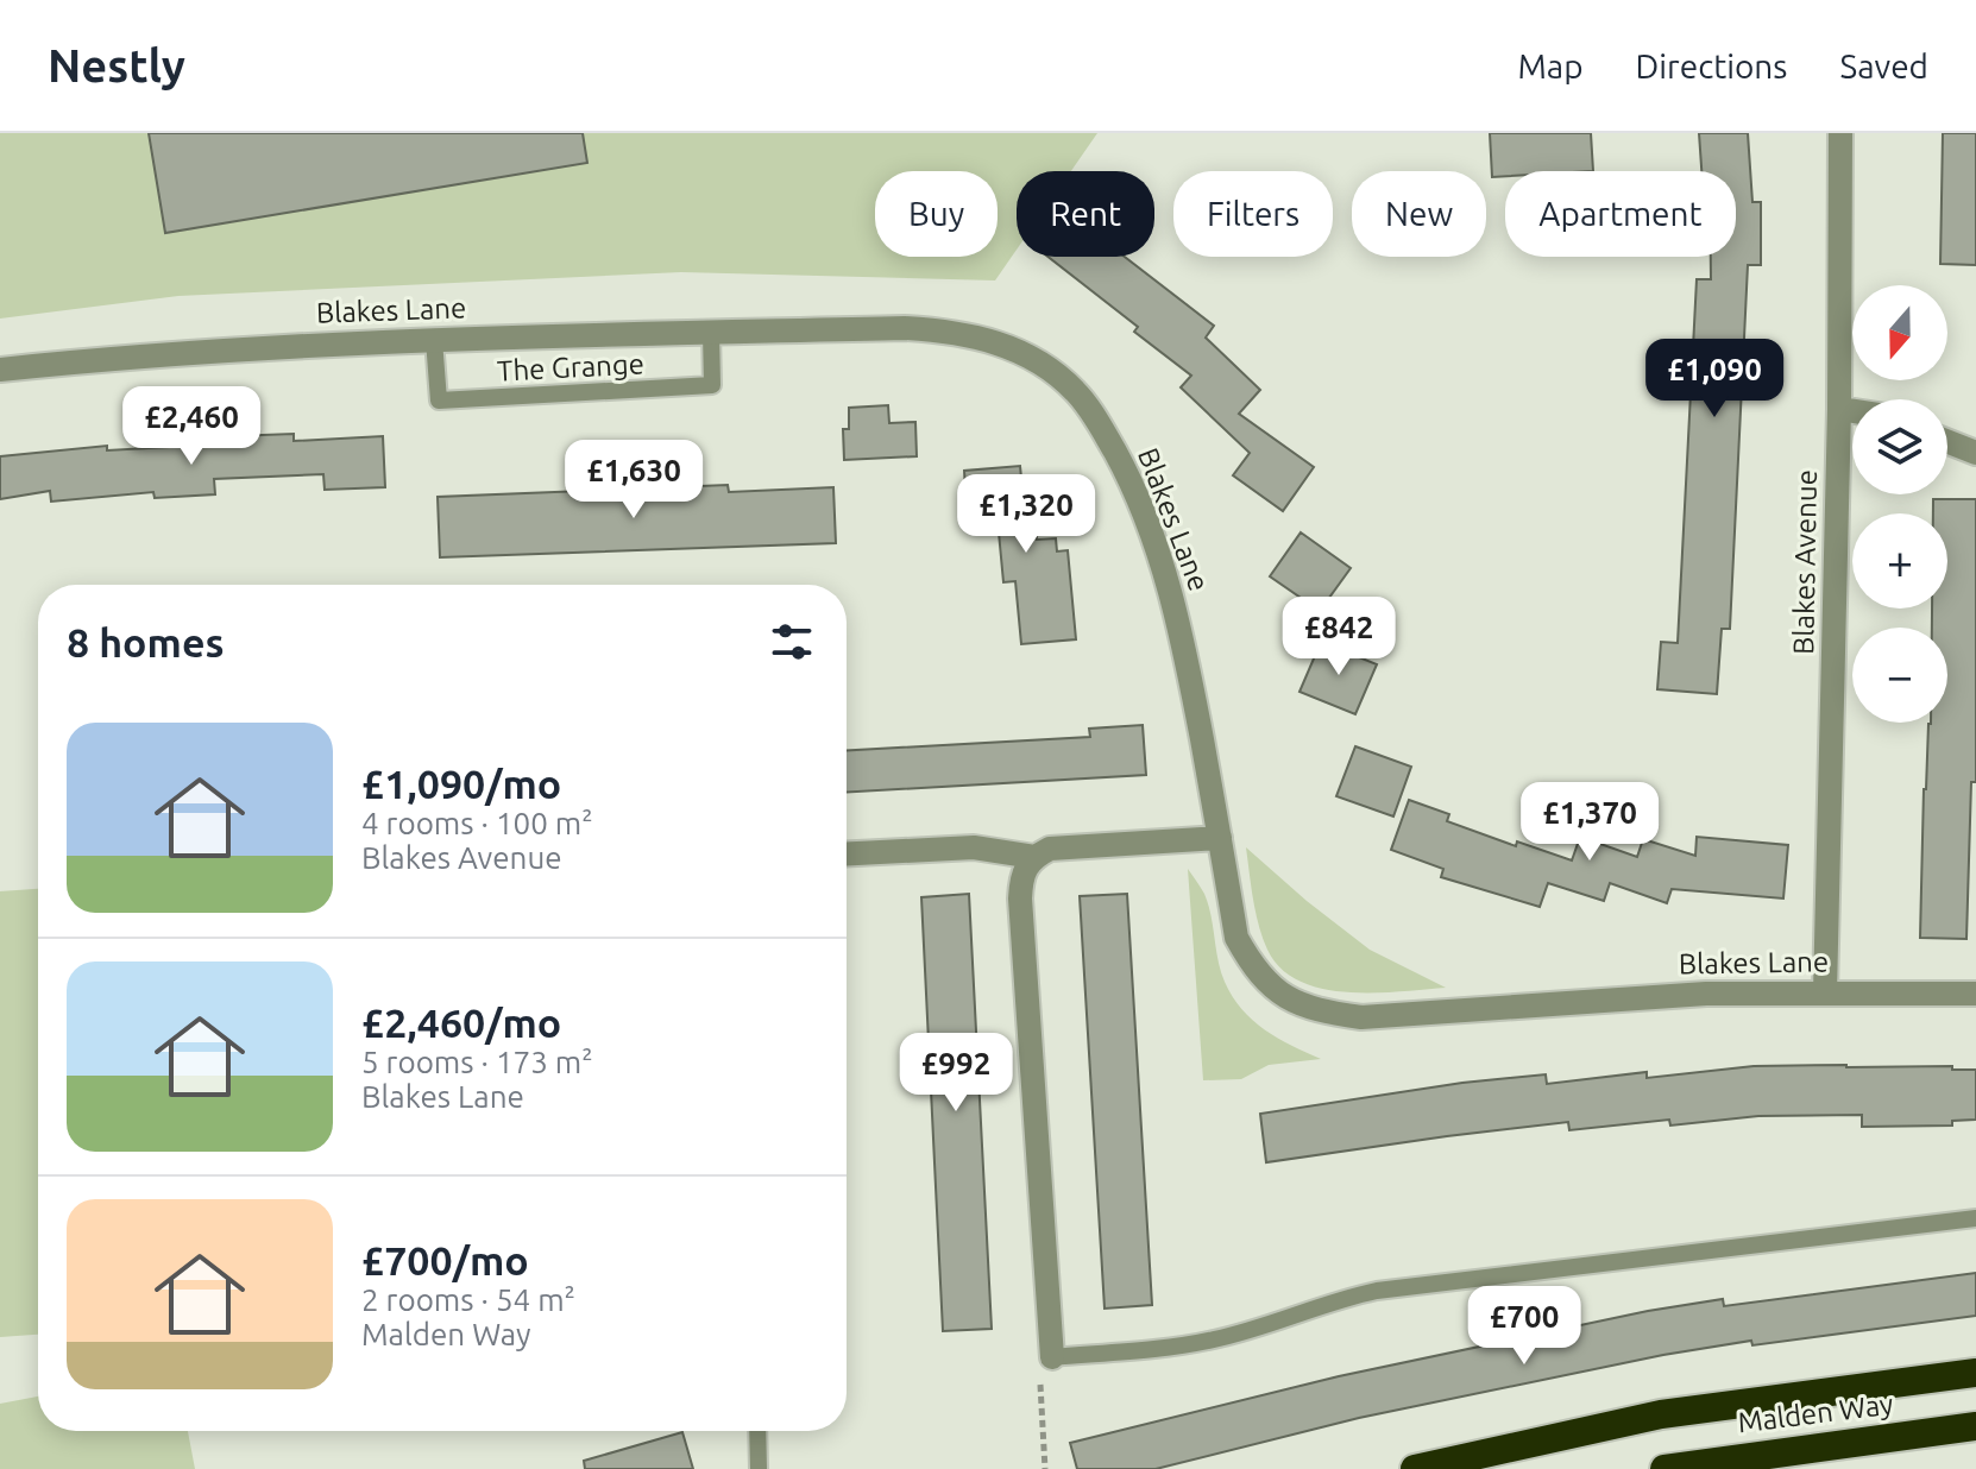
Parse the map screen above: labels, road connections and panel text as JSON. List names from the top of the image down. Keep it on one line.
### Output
{"streets":{"highway":["Malden Way"],"street":["Blakes Lane","Blakes Avenue"],"lane":["The Grange"]},"crossings":[["Blakes Lane","The Grange"],["Blakes Lane","Blakes Avenue"]],"north":"bottom","page":{"header":"Nestly","nav":["Map","Directions","Saved"],"chip":["Buy","Rent","Filters","New","Apartment"],"map_buttons":["+","−"],"price":["£1,090","£2,460","£1,630","£1,320","£842","£1,370","£992","£700"],"heading":"8 homes","list":[{"name":"£1,090/mo","note":"4 rooms · 100 m² · Blakes Avenue"},{"name":"£2,460/mo","note":"5 rooms · 173 m² · Blakes Lane"},{"name":"£700/mo","note":"2 rooms · 54 m² · Malden Way"}]}}
